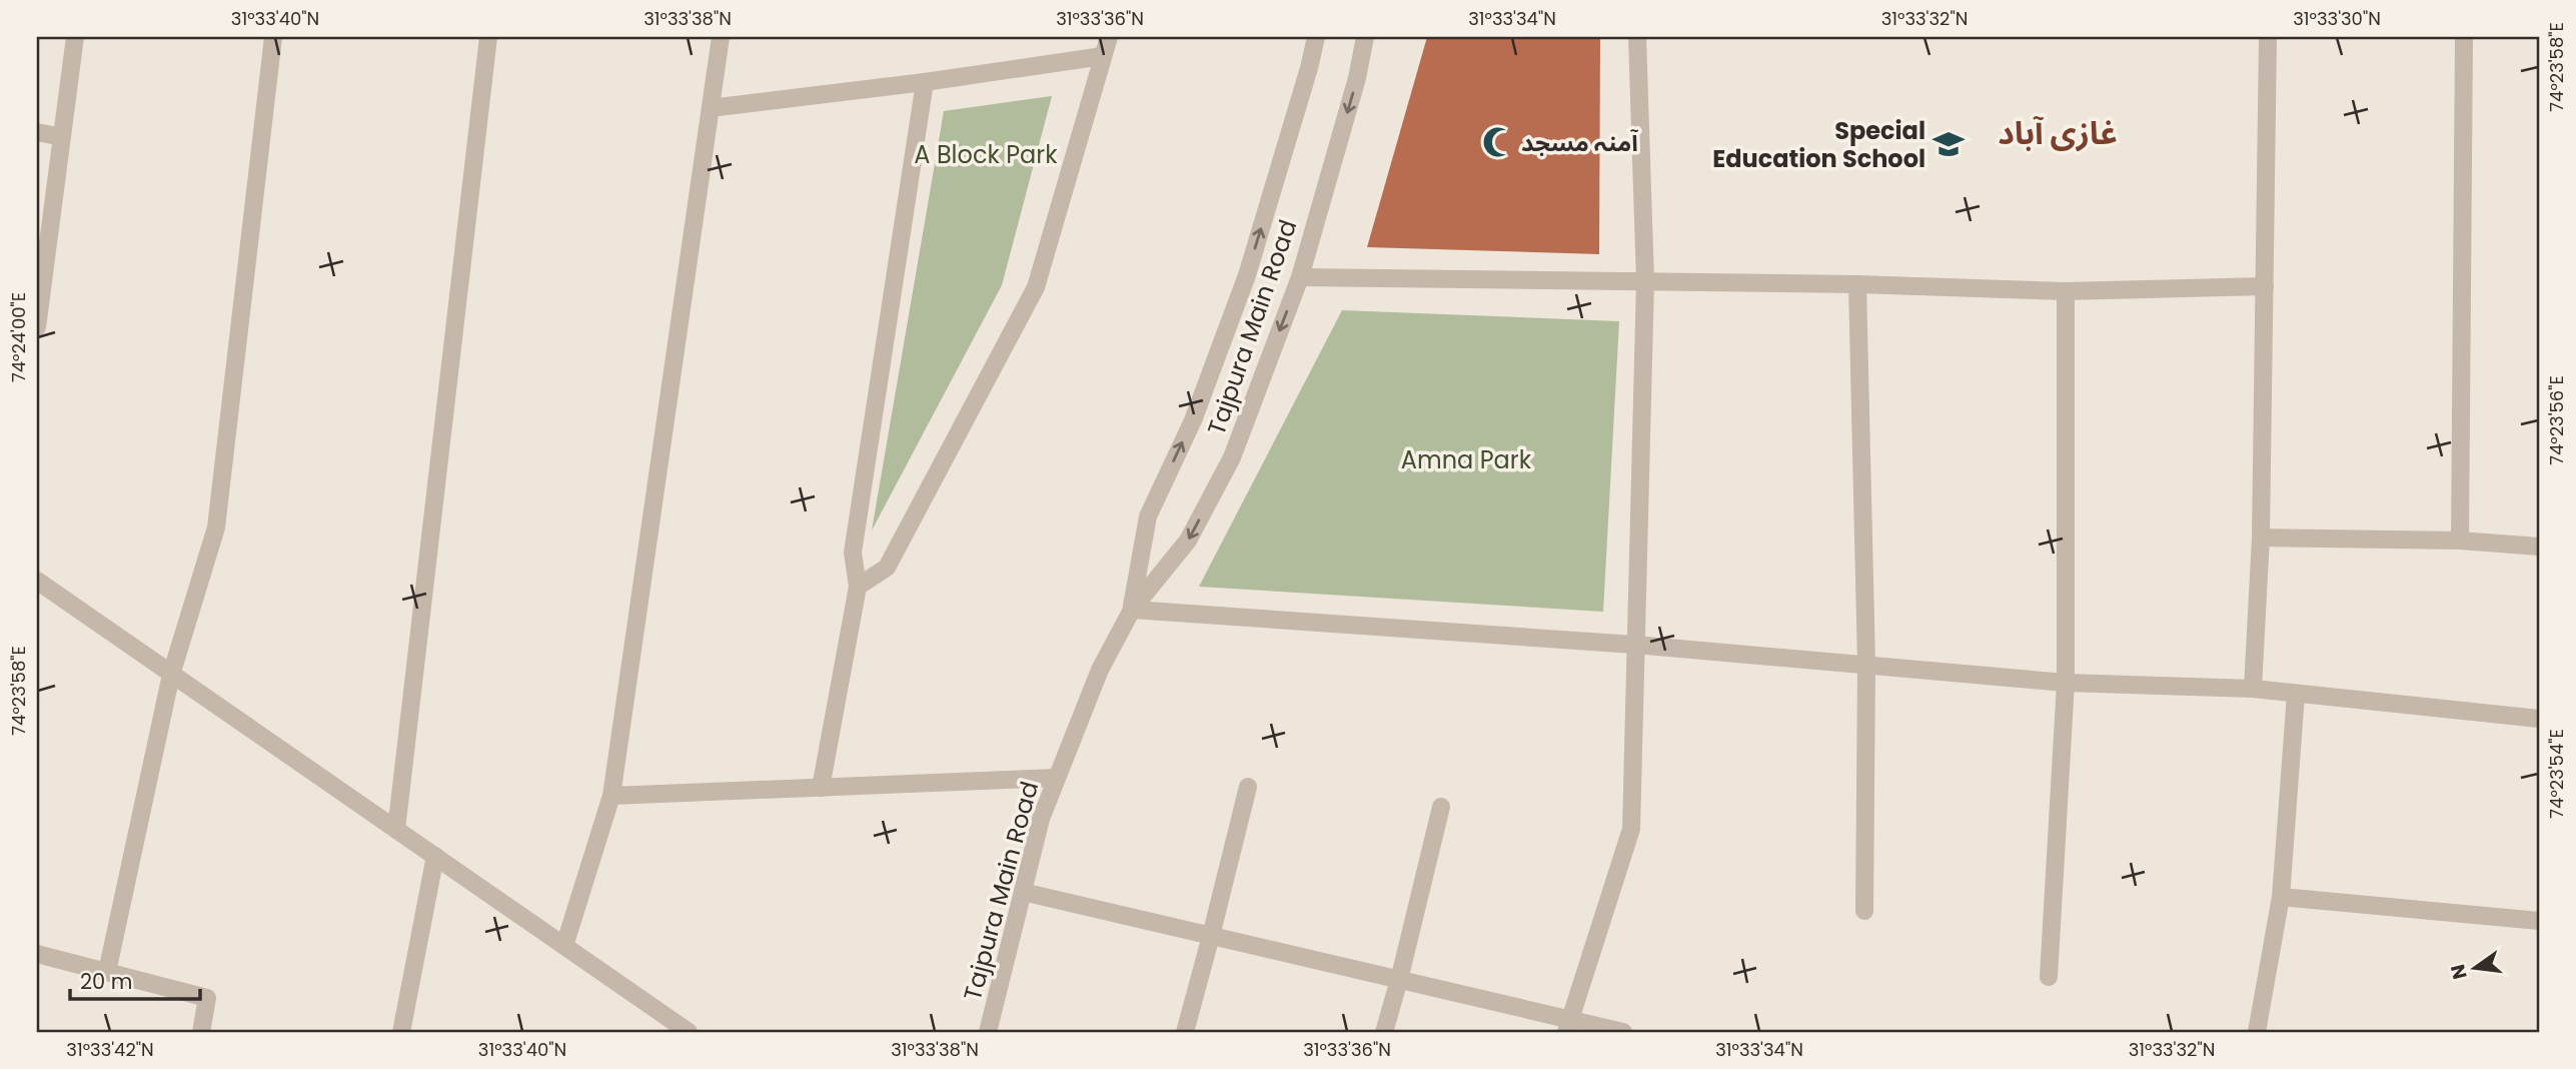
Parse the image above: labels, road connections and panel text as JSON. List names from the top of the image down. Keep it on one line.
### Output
{"streets":{"street":["Tajpura Main Road"]},"districts":["غازى آباد"],"parks":["A Block Park","Amna Park"],"places":{"mosque":["آمنہ مسجد"],"school or university":["Special Education School"]},"scale_bar":"20 m","north":"left","coordinates":["31°33'40\"N","31°33'38\"N","31°33'36\"N","31°33'34\"N","31°33'32\"N","31°33'30\"N","74°23'58\"E","74°24'00\"E","74°23'56\"E","74°23'54\"E","31°33'42\"N"]}
